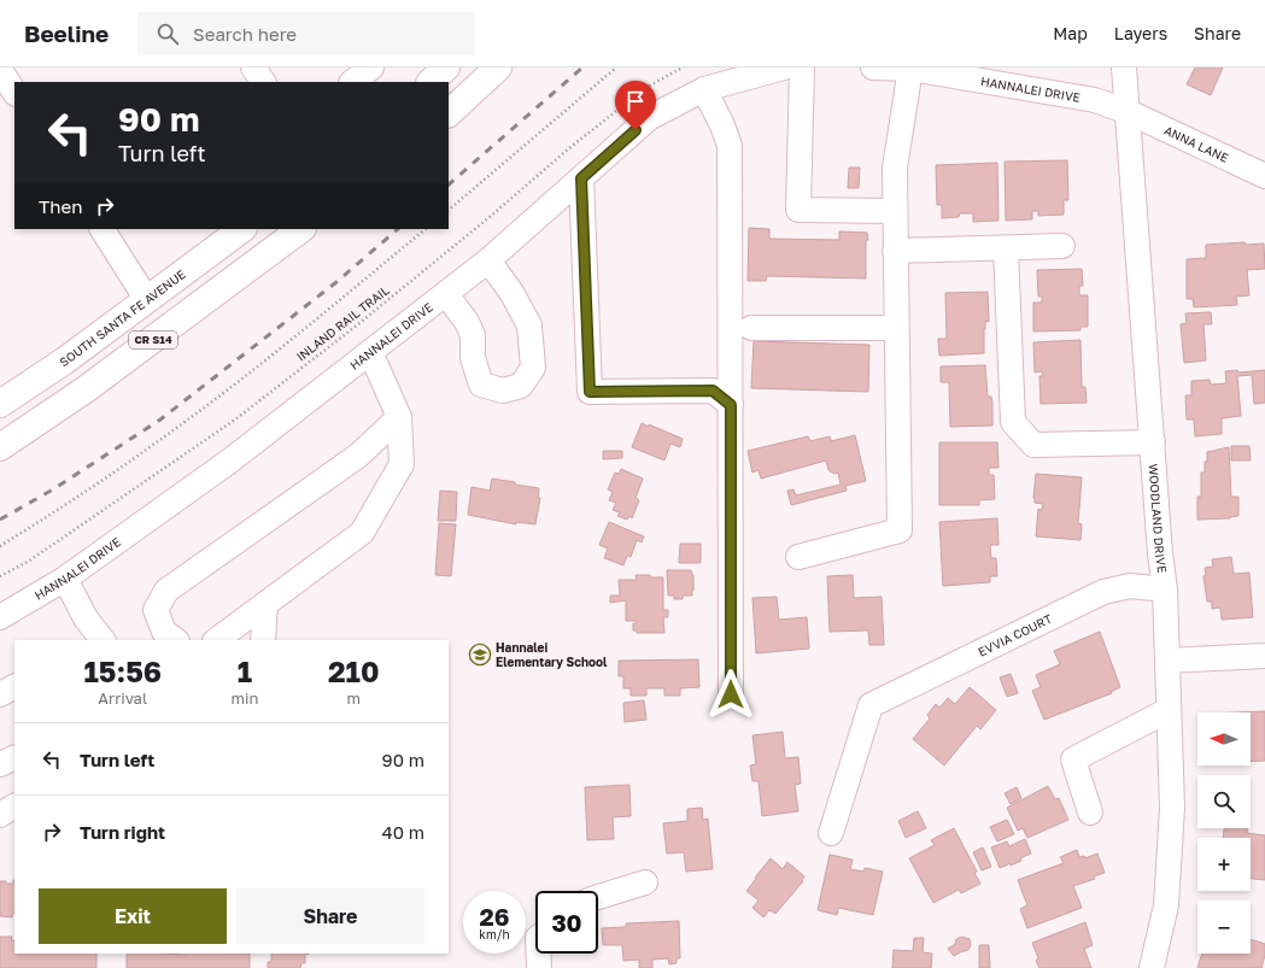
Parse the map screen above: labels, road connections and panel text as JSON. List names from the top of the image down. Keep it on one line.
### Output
{"streets":{"main road":["SOUTH SANTA FE AVENUE","CR S14"],"street":["HANNALEI DRIVE","ANNA LANE","WOODLAND DRIVE","EVVIA COURT"],"path":["INLAND RAIL TRAIL"]},"crossings":[["HANNALEI DRIVE","ANNA LANE"],["HANNALEI DRIVE","WOODLAND DRIVE"],["ANNA LANE","WOODLAND DRIVE"],["WOODLAND DRIVE","EVVIA COURT"]],"places":{"school or university":["Hannalei Elementary School"]},"north":"left","page":{"header":"Beeline","search":"Search here","nav":["Map","Layers","Share"],"turn":["90 m","Turn left"],"then":"Then","eta":["15:56","Arrival","1","min","210","m"],"map_buttons":["+","−"],"list":[{"name":"Turn left","value":"90 m"},{"name":"Turn right","value":"40 m"}],"buttons":["Exit","Share"],"speed":"26 km/h","limit":"30"}}
